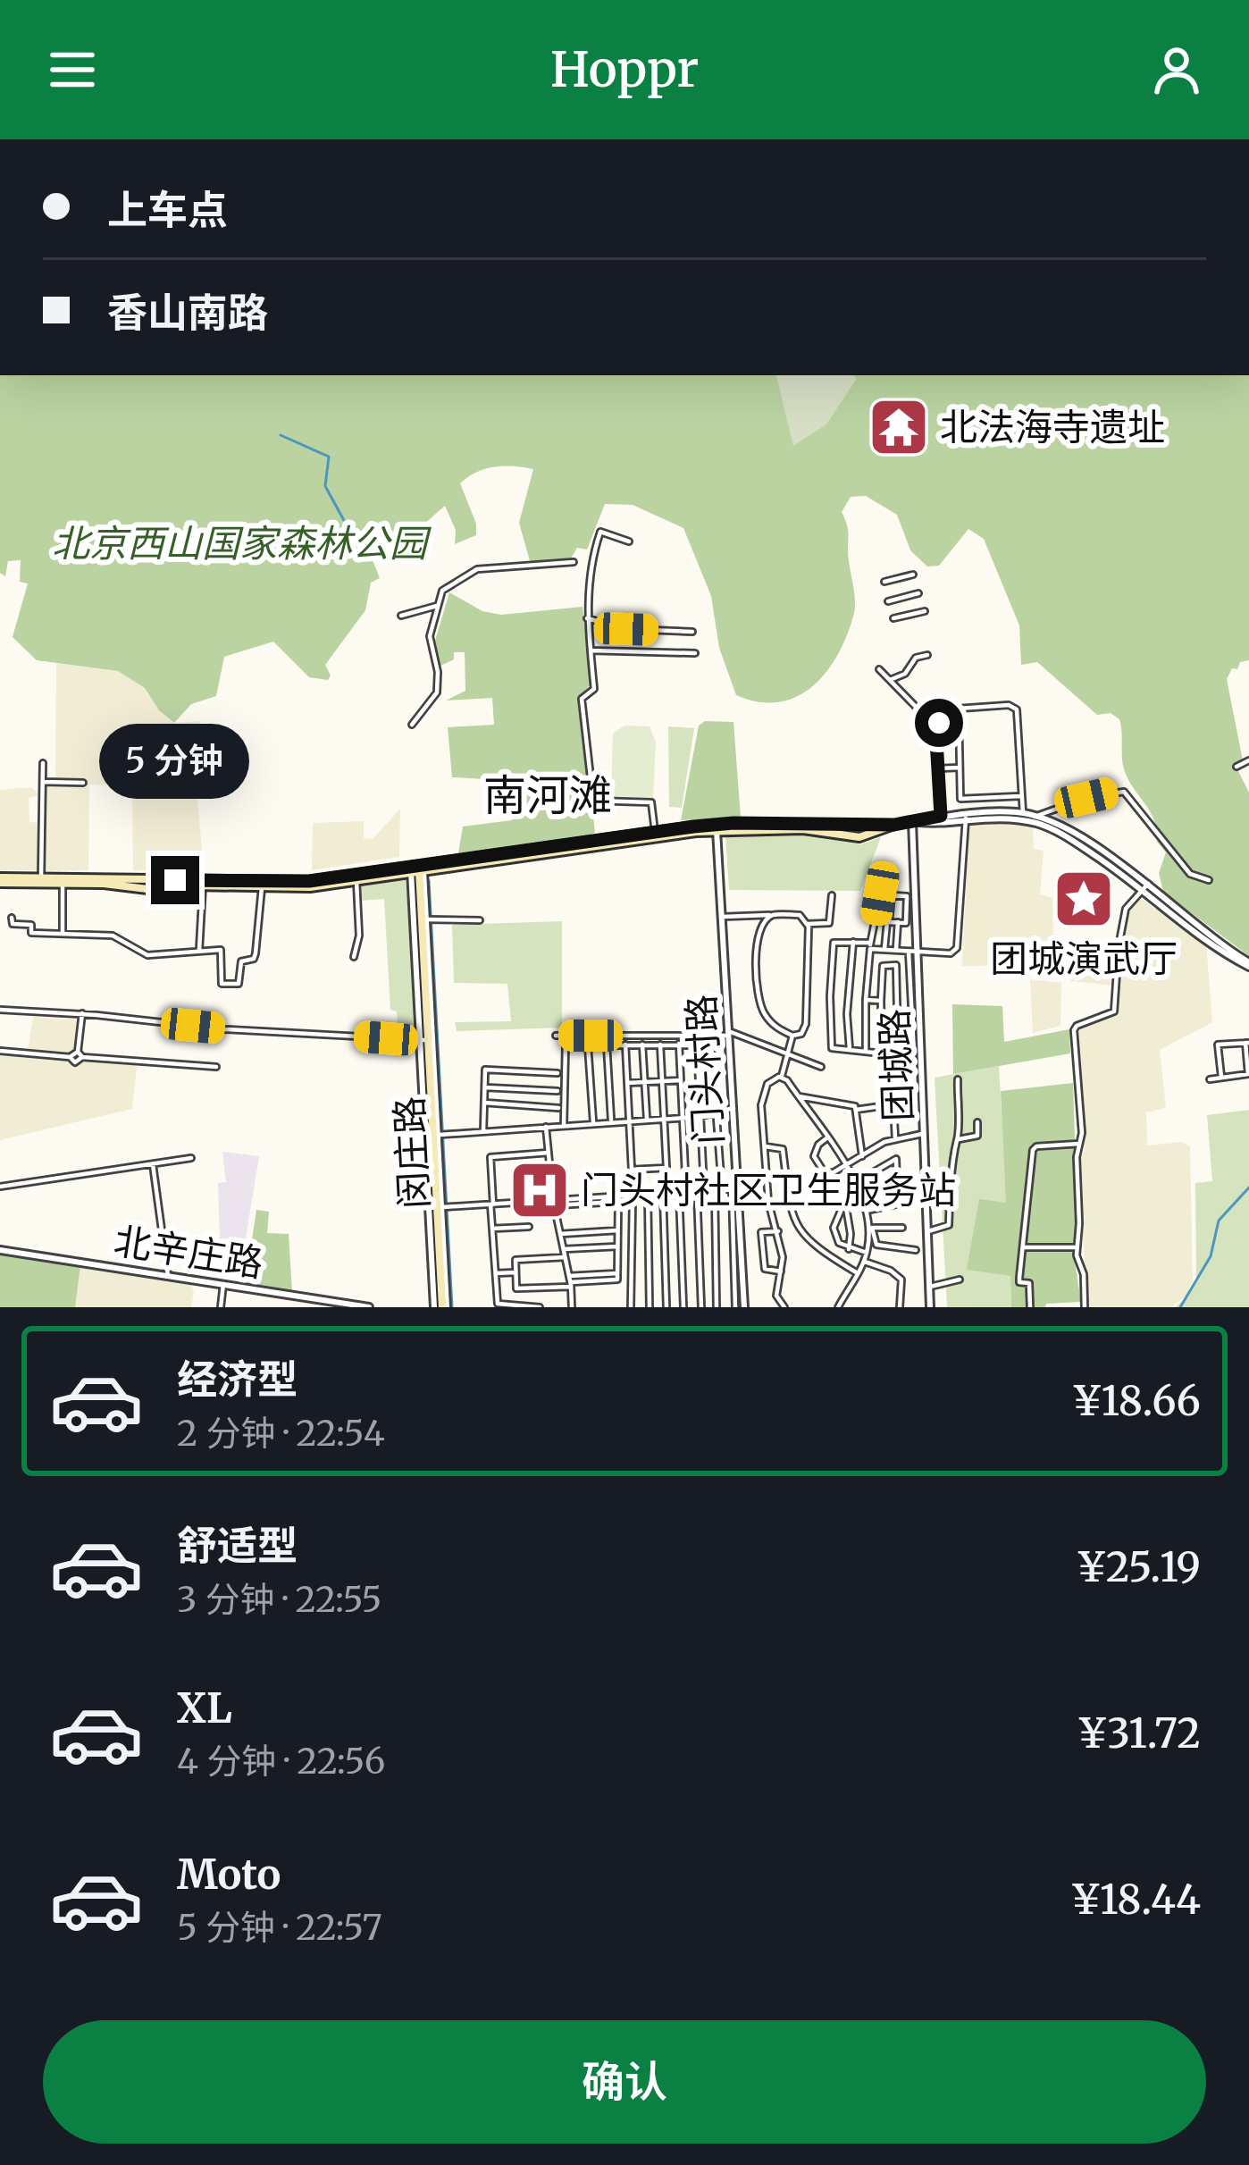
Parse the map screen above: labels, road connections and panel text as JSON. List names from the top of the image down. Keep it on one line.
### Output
{"streets":{"main road":["闵庄路"],"street":["团城路","门头村路","北辛庄路"]},"districts":["南河滩"],"parks":["北京西山国家森林公园"],"places":{"temple":["北法海寺遗址"],"place":["团城演武厅"],"hospital":["门头村社区卫生服务站"]},"page":{"header":"Hoppr","banner":["上车点","香山南路"],"bubble":"5 分钟","list":[{"name":"经济型","note":"2 分钟 · 22:54","value":"¥18.66"},{"name":"舒适型","note":"3 分钟 · 22:55","value":"¥25.19"},{"name":"XL","note":"4 分钟 · 22:56","value":"¥31.72"},{"name":"Moto","note":"5 分钟 · 22:57","value":"¥18.44"}],"buttons":"确认"}}
